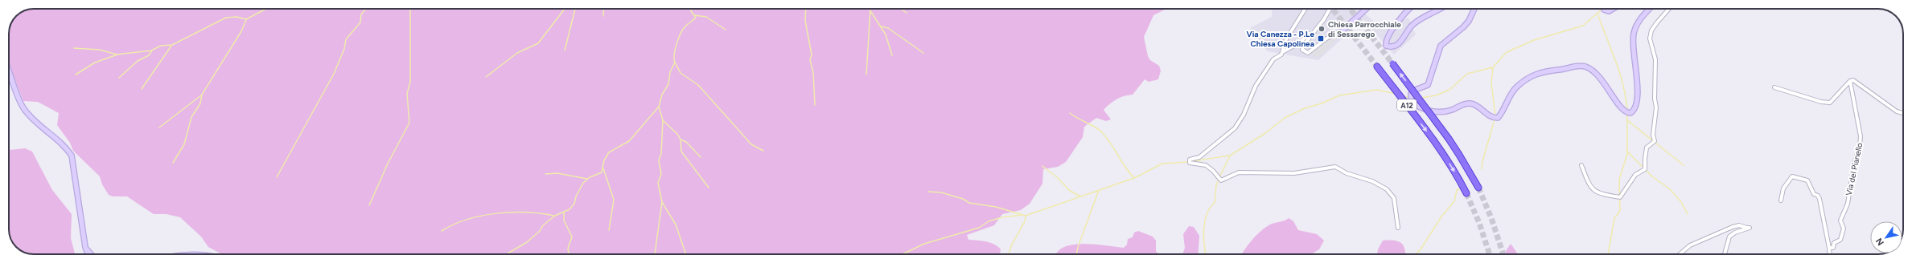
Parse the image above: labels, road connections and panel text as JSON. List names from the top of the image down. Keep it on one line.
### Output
{"streets":{"highway":["A12"],"street":["Via del Pianello"]},"places":{"other":["Chiesa Parrocchiale di Sessarego"],"transit":["Via Canezza - P.Le Chiesa Capolinea"]},"north":"bottom left"}
